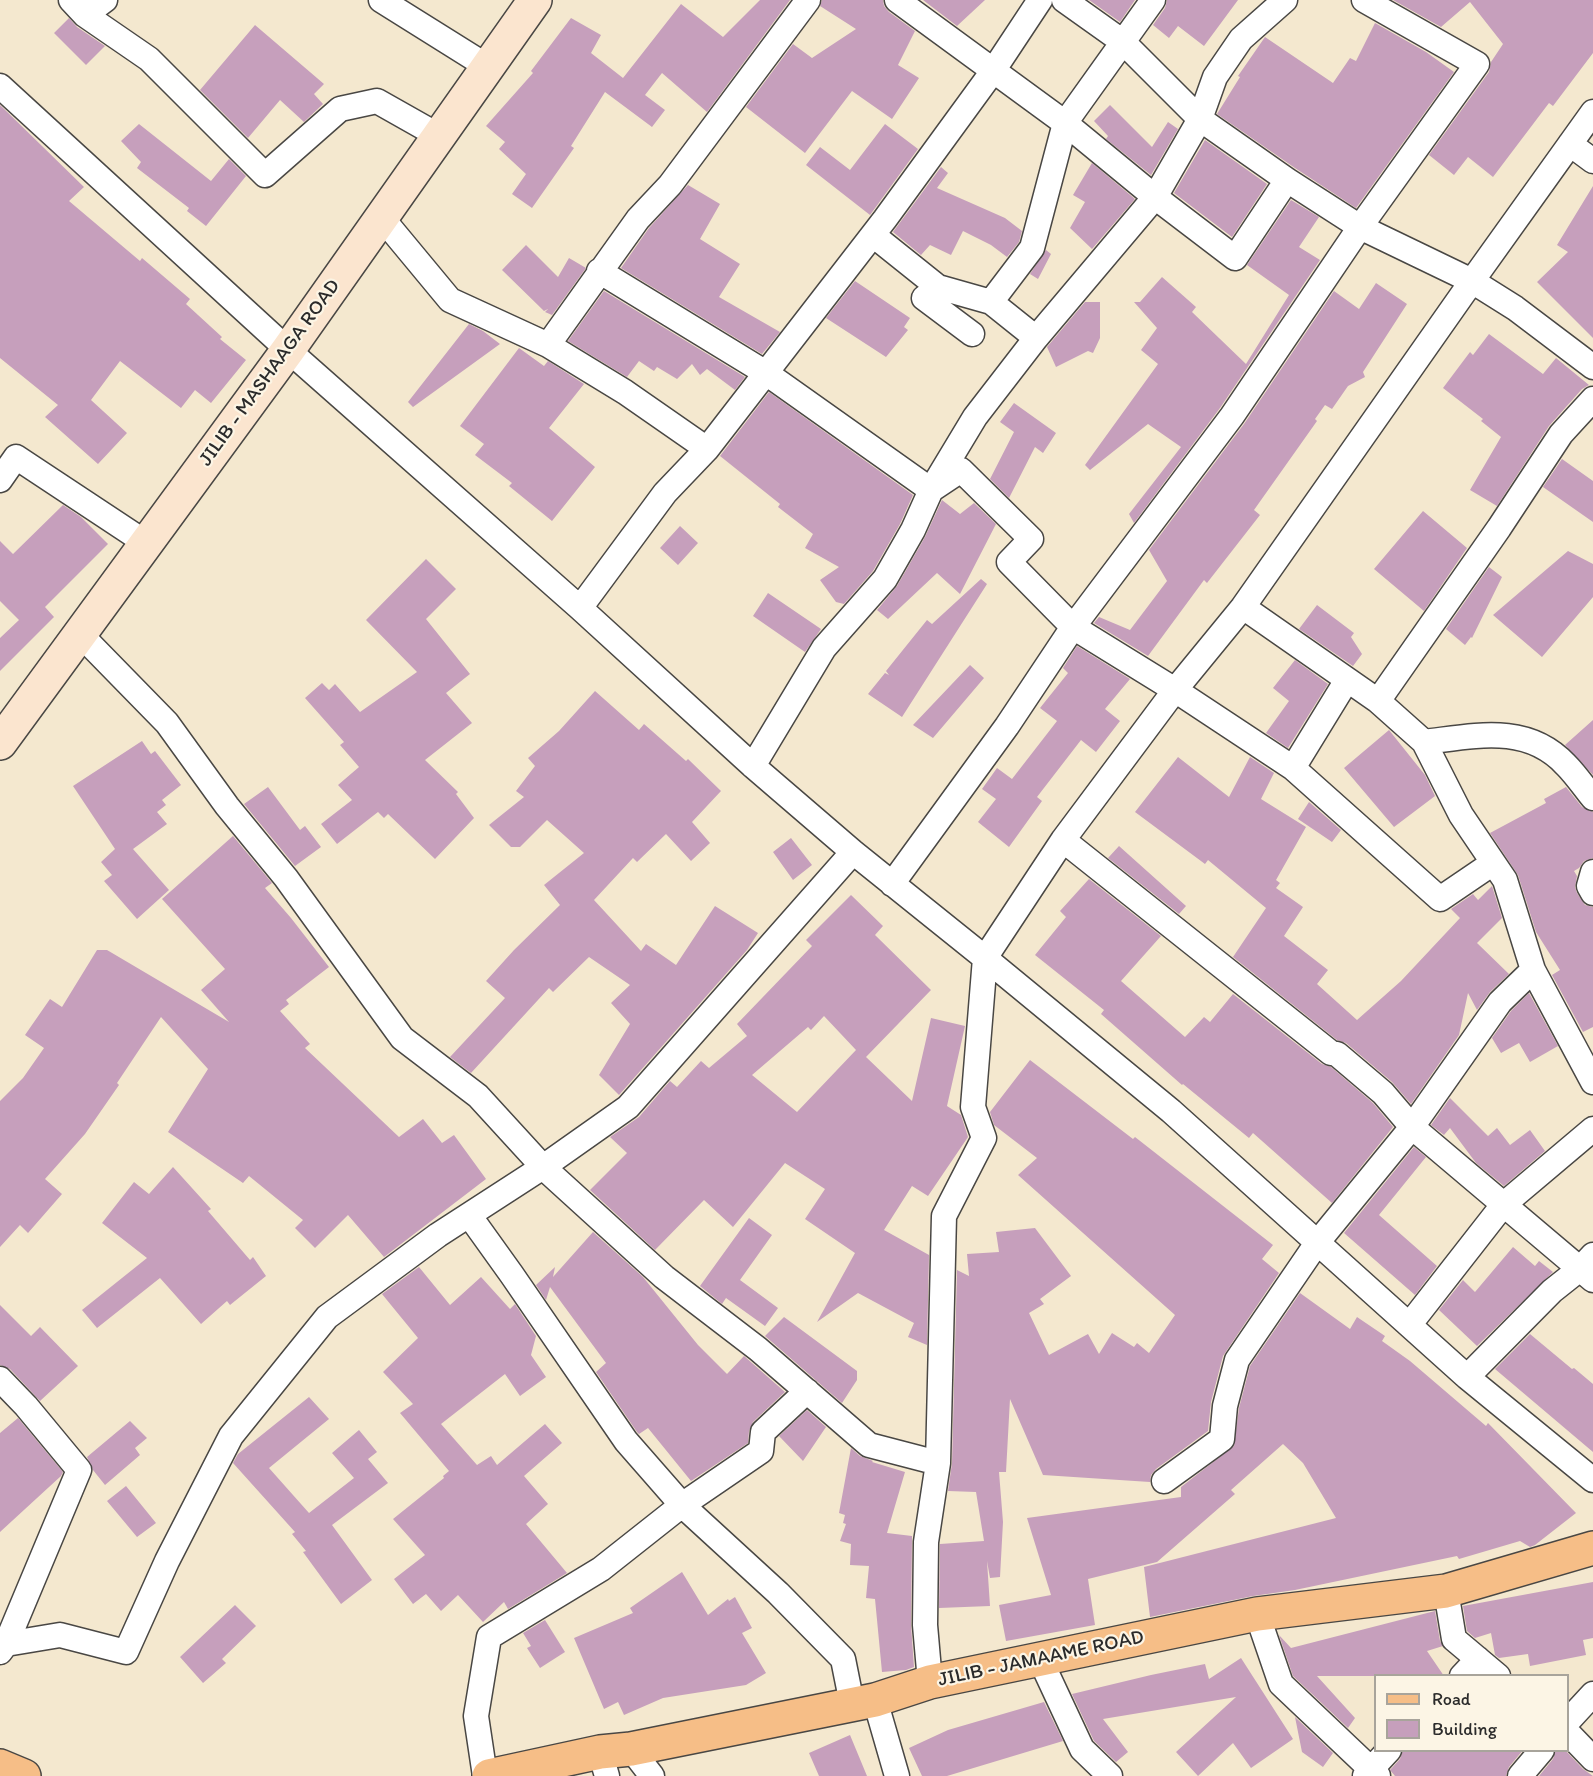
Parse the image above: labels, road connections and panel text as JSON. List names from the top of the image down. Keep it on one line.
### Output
{"streets":{"main road":["JILIB - MASHAAGA ROAD","JILIB - JAMAAME ROAD"]},"legend":["Road","Building"]}
